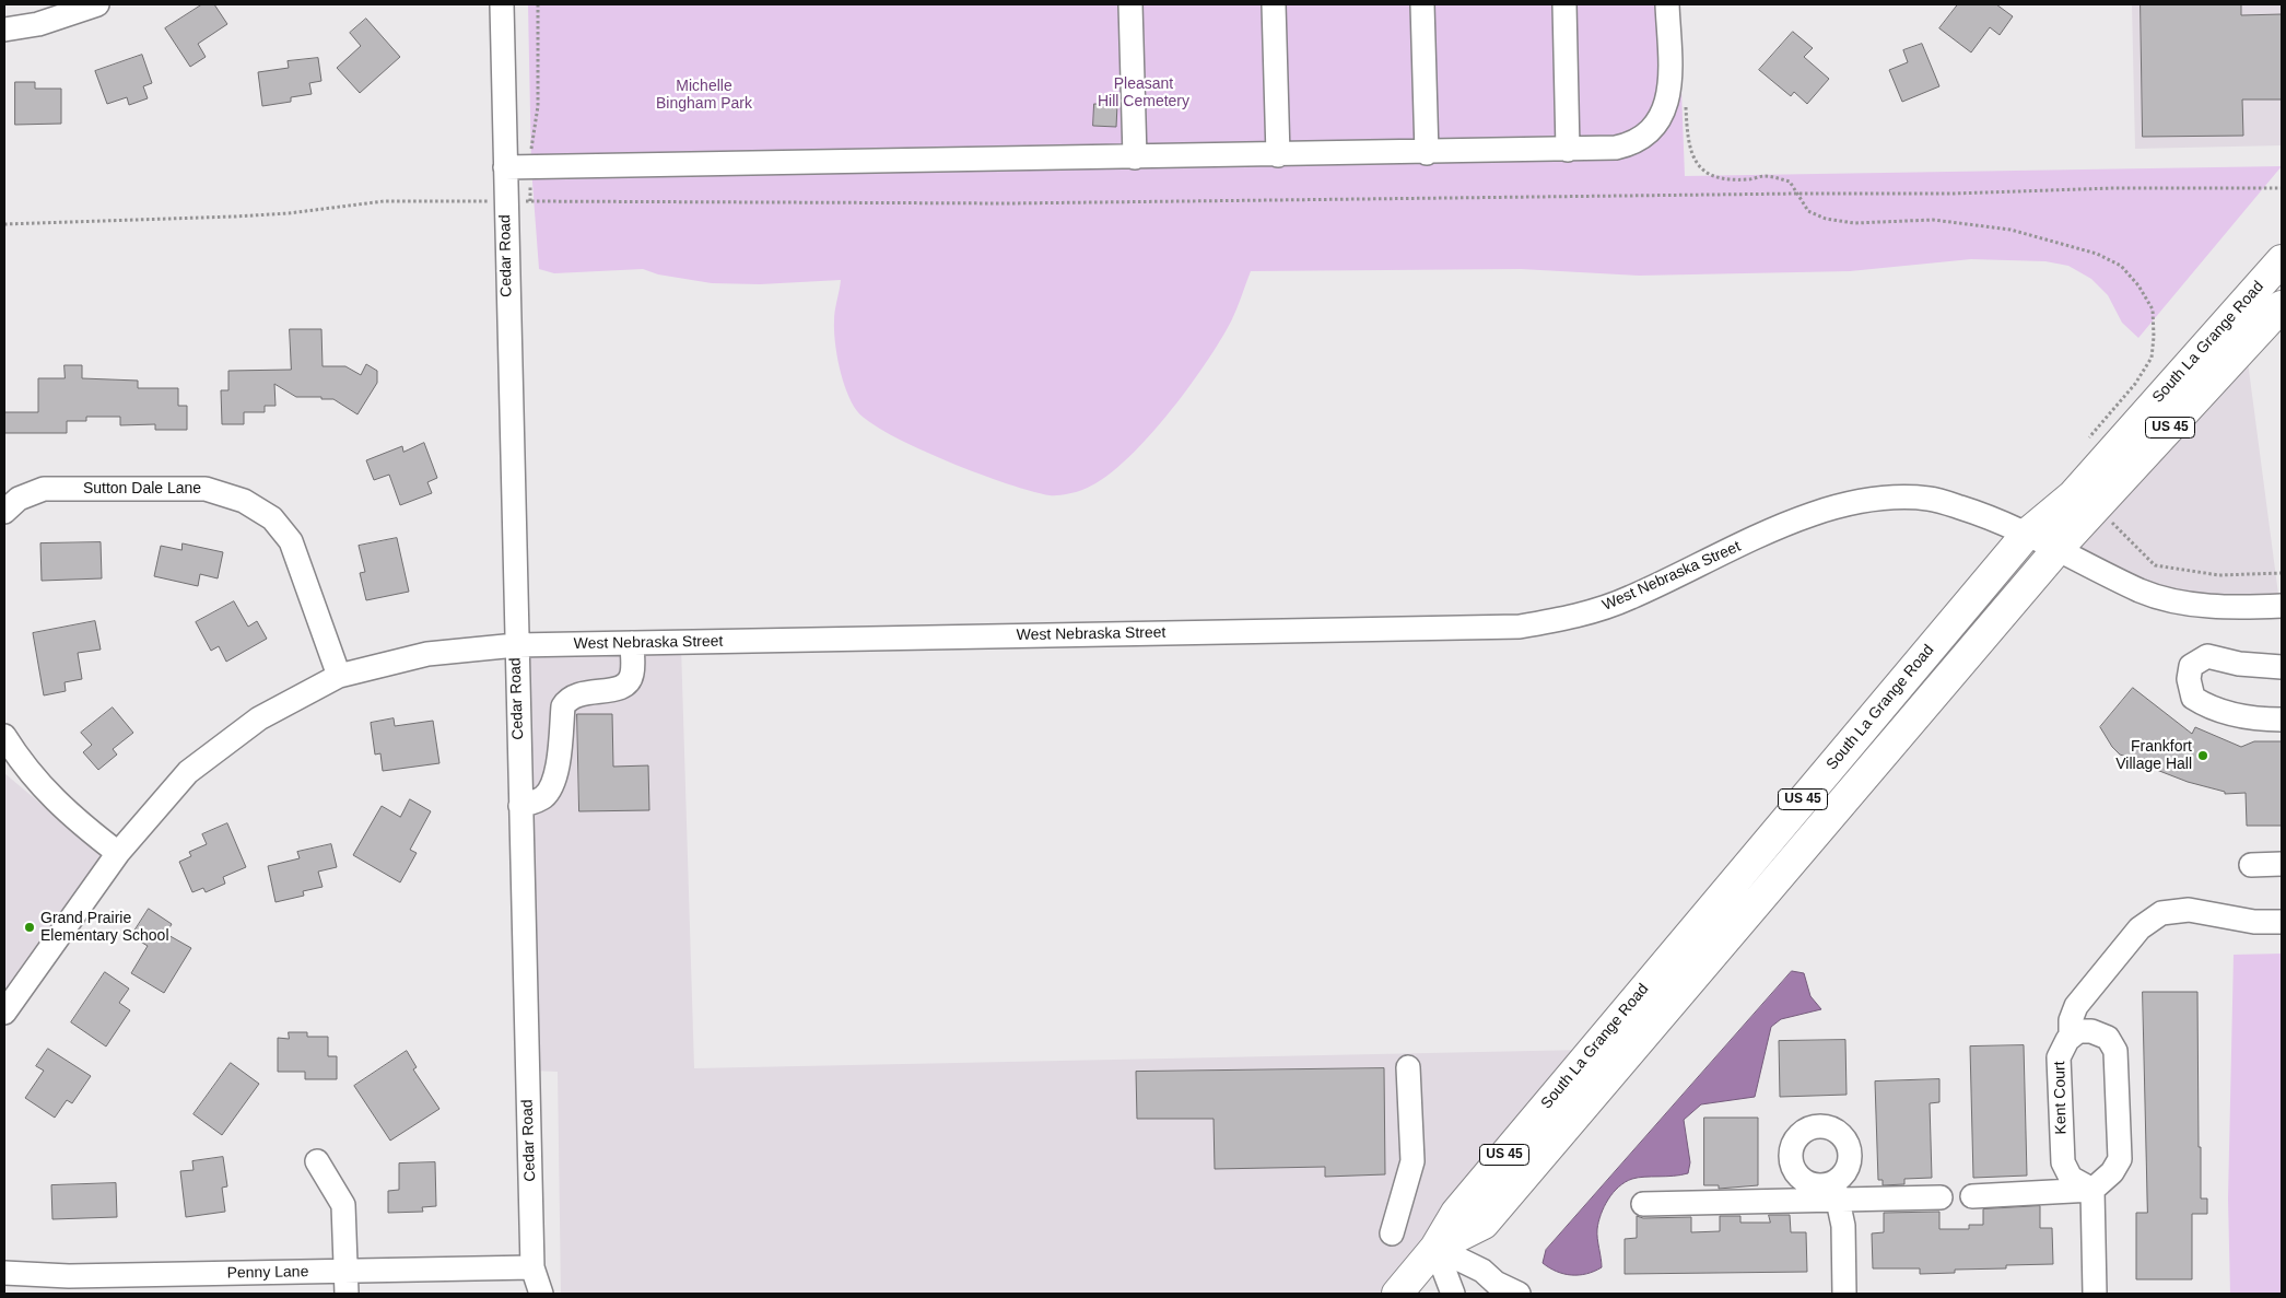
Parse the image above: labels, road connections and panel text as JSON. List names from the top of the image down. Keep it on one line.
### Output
{"streets":{"main road":["South La Grange Road","US 45"],"street":["Cedar Road","Sutton Dale Lane","West Nebraska Street","Kent Court","Penny Lane"]},"crossings":[["Cedar Road","West Nebraska Street"],["Cedar Road","Penny Lane"],["South La Grange Road","West Nebraska Street"],["Sutton Dale Lane","West Nebraska Street"]],"parks":["Pleasant Hill Cemetery","Michelle Bingham Park"],"places":["Frankfort Village Hall","Grand Prairie Elementary School"]}
